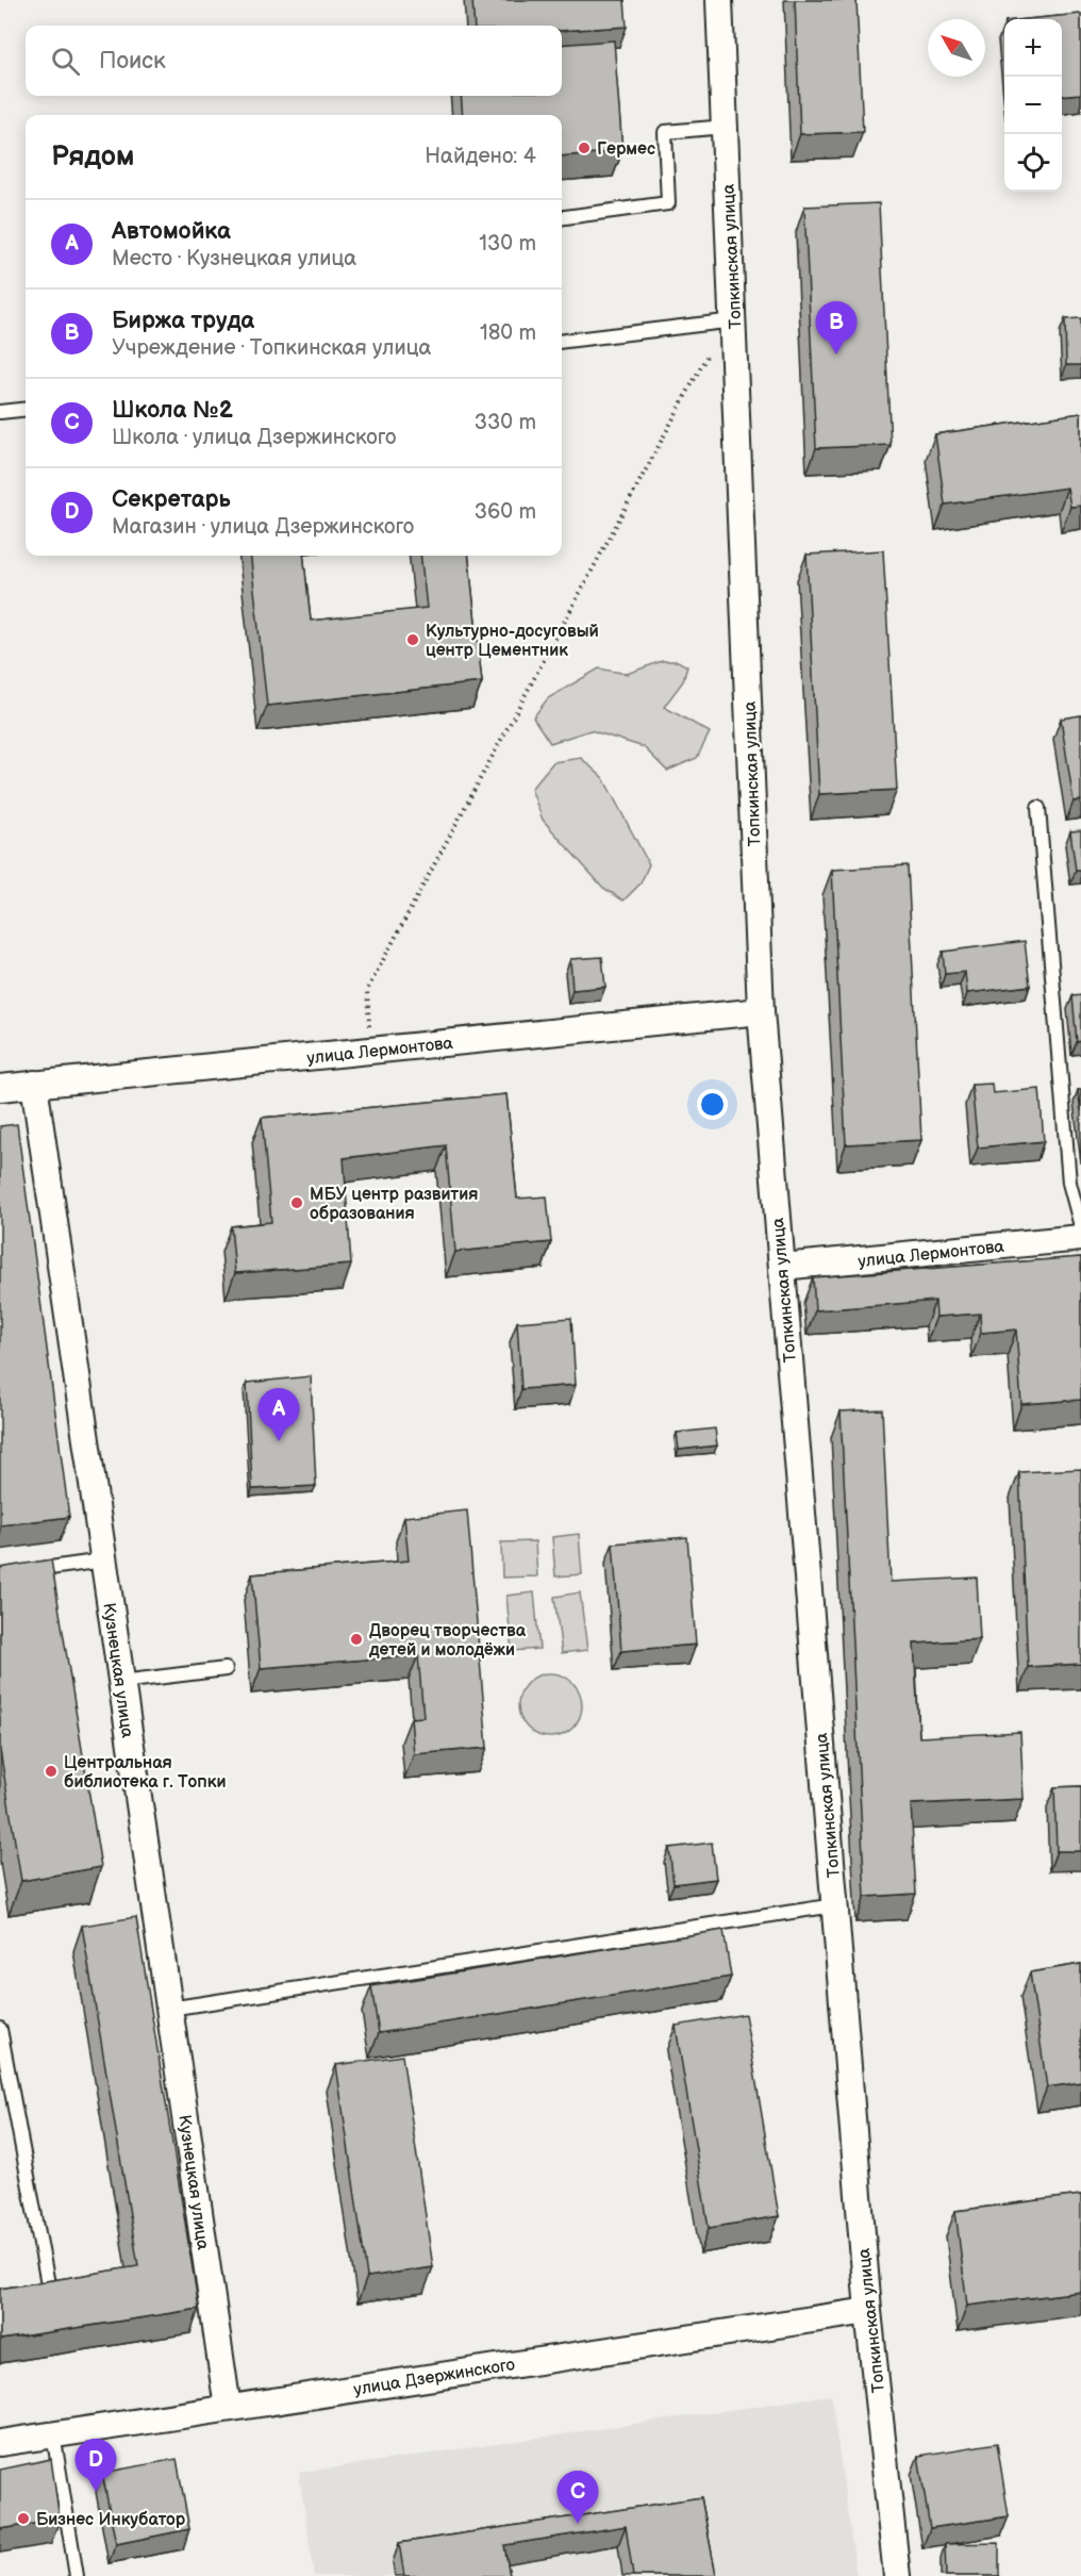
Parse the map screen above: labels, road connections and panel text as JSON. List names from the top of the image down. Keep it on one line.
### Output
{"streets":{"street":["Топкинская улица","улица Лермонтова","Кузнецкая улица","улица Дзержинского"]},"crossings":[["Топкинская улица","улица Лермонтова"],["Топкинская улица","улица Дзержинского"],["улица Лермонтова","Кузнецкая улица"],["Кузнецкая улица","улица Дзержинского"]],"places":["Гермес","Культурно-досуговый центр Цементник","МБУ центр развития образования","Дворец творчества детей и молодёжи","Центральная библиотека г. Топки","Бизнес Инкубатор"],"north":"top left","page":{"map_buttons":["+","−"],"search":"Поиск","heading":["Рядом","Найдено: 4"],"list":[{"mark":"A","name":"Автомойка","note":"Место · Кузнецкая улица","value":"130 m"},{"mark":"B","name":"Биржа труда","note":"Учреждение · Топкинская улица","value":"180 m"},{"mark":"C","name":"Школа №2","note":"Школа · улица Дзержинского","value":"330 m"},{"mark":"D","name":"Секретарь","note":"Магазин · улица Дзержинского","value":"360 m"}],"pins":["B","A","D","C"]}}
